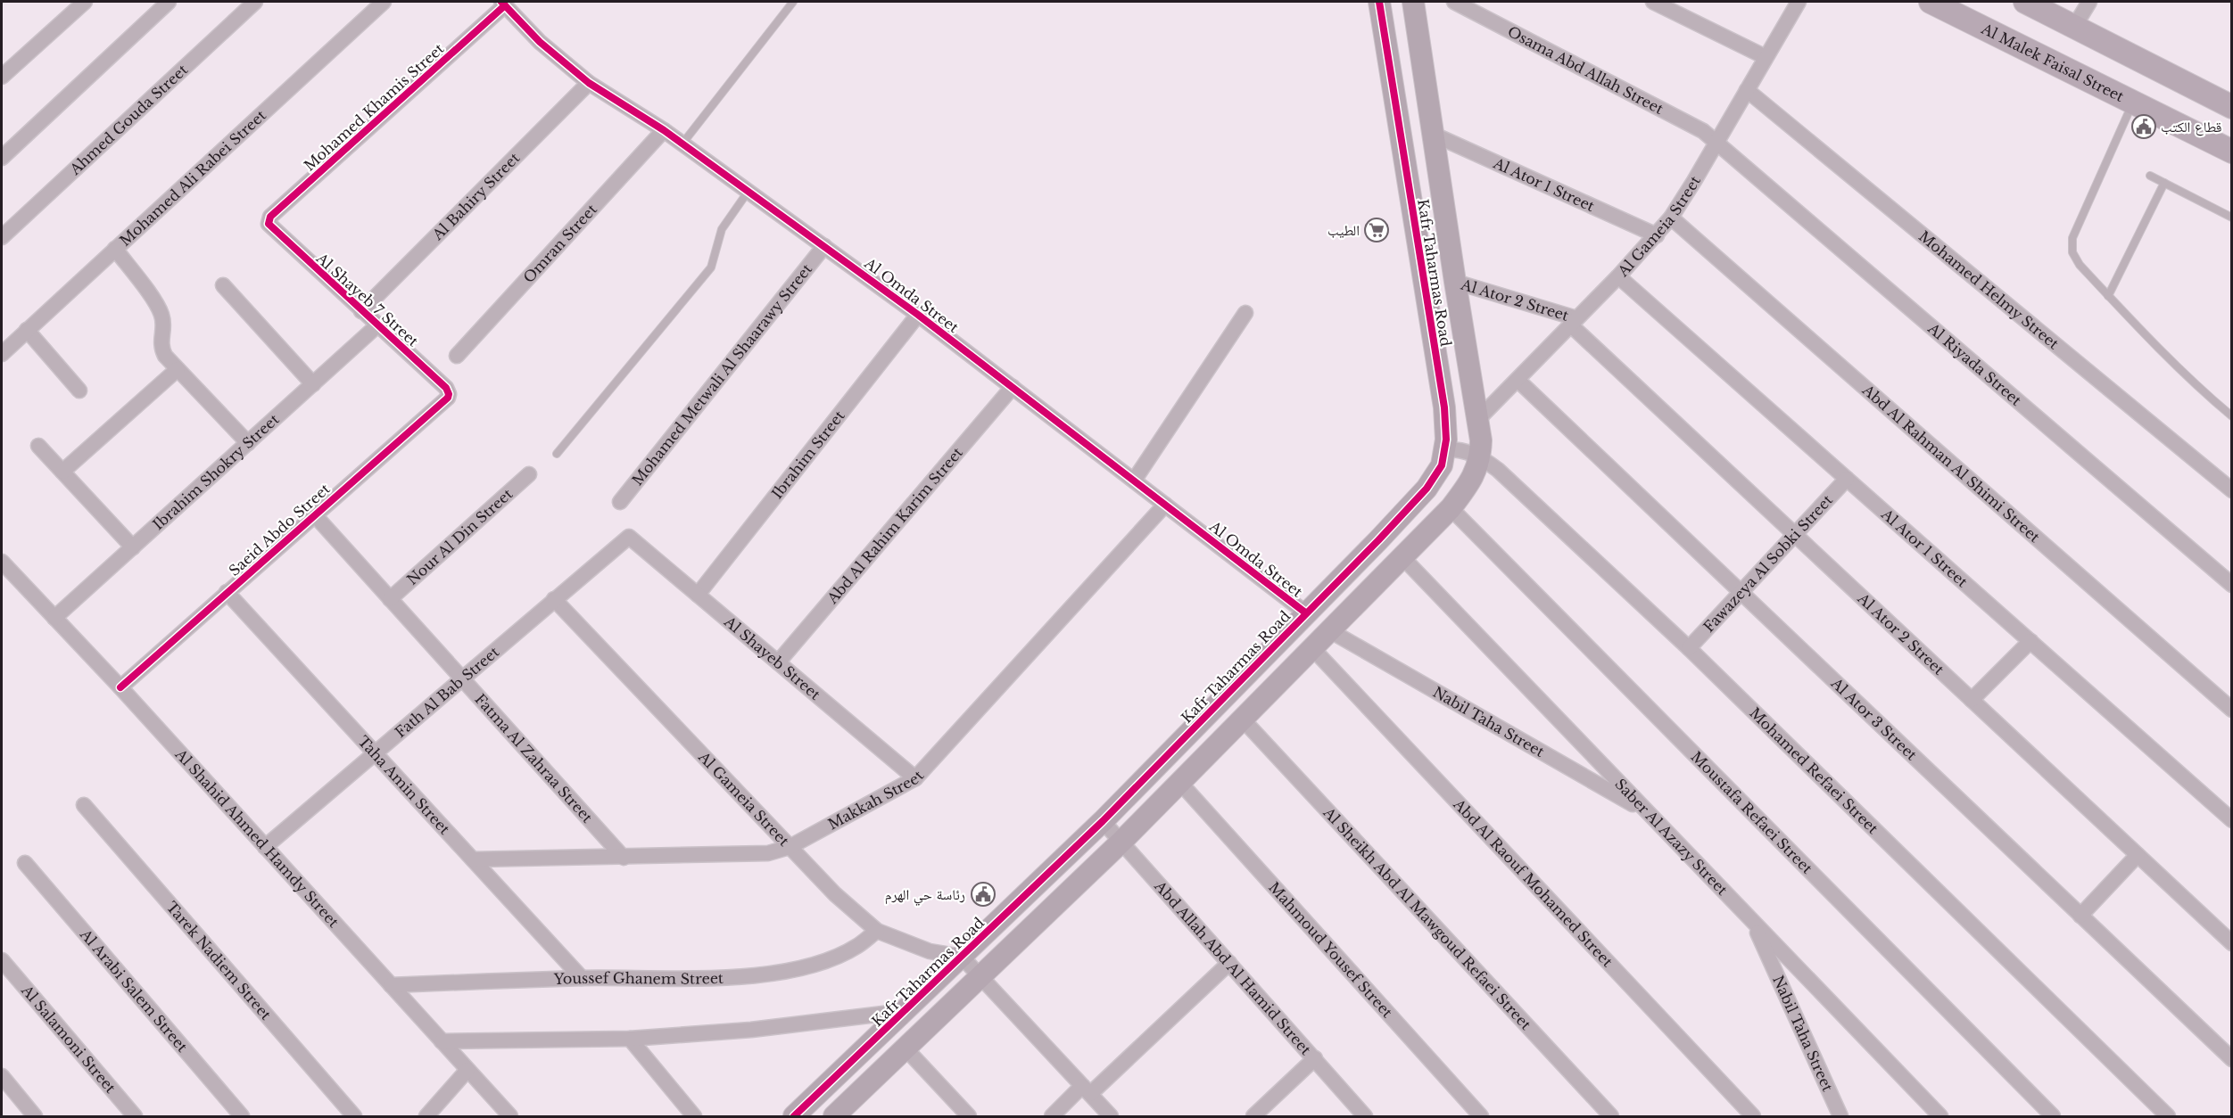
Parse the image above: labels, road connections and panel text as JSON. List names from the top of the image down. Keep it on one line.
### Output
{"streets":{"main road":["Al Malek Faisal Street"],"street":["Osama Abd Allah Street","Mohamed Khamis Street","Ahmed Gouda Street","Mohamed Ali Rabei Street","Al Ator 1 Street","Al Bahiry Street","Al Gameia Street","Omran Street","Kafr Taharmas Road","Mohamed Helmy Street","Al Omda Street","Al Shayeb 7 Street","Al Ator 2 Street","Al Riyada Street","Mohamed Metwali Al Shaarawy Street","Ibrahim Street","Abd Al Rahman Al Shimi Street","Ibrahim Shokry Street","Abd Al Rahim Karim Street","Saeid Abdo Street","Nour Al Din Street","Fawazeya Al Sobki Street","Al Shayeb Street","Fath Al Bab Street","Al Ator 3 Street","Nabil Taha Street","Fatma Al Zahraa Street","Mohamed Refaei Street","Taha Amin Street","Makkah Street","Moustafa Refaei Street","Saber Al Azazy Street","Al Shahid Ahmed Hamdy Street","Abd Al Raouf Mohamed Street","Al Sheikh Abd Al Mawgoud Refaei Street","Mahmoud Yousef Street","Tarek Nadiem Street","Abd Allah Abd Al Hamid Street","Youssef Ghanem Street","Al Arabi Salem Street","Al Salamoni Street"]},"crossings":[["Osama Abd Allah Street","Al Gameia Street"],["Osama Abd Allah Street","Al Riyada Street"],["Mohamed Khamis Street","Al Omda Street"],["Mohamed Khamis Street","Al Shayeb 7 Street"],["Al Ator 1 Street","Al Gameia Street"],["Al Ator 1 Street","Kafr Taharmas Road"],["Al Ator 1 Street","Fawazeya Al Sobki Street"],["Al Bahiry Street","Al Omda Street"],["Al Bahiry Street","Al Shayeb 7 Street"],["Al Gameia Street","Kafr Taharmas Road"],["Al Gameia Street","Mohamed Helmy Street"],["Al Gameia Street","Al Ator 2 Street"],["Al Gameia Street","Al Riyada Street"],["Al Gameia Street","Abd Al Rahman Al Shimi Street"],["Al Gameia Street","Fath Al Bab Street"],["Al Gameia Street","Al Ator 3 Street"],["Al Gameia Street","Makkah Street"],["Al Gameia Street","Youssef Ghanem Street"],["Omran Street","Al Omda Street"],["Kafr Taharmas Road","Al Omda Street"],["Kafr Taharmas Road","Al Ator 2 Street"],["Kafr Taharmas Road","Nabil Taha Street"],["Kafr Taharmas Road","Mohamed Refaei Street"],["Kafr Taharmas Road","Moustafa Refaei Street"],["Kafr Taharmas Road","Saber Al Azazy Street"],["Kafr Taharmas Road","Abd Al Raouf Mohamed Street"],["Kafr Taharmas Road","Al Sheikh Abd Al Mawgoud Refaei Street"],["Kafr Taharmas Road","Mahmoud Yousef Street"],["Kafr Taharmas Road","Abd Allah Abd Al Hamid Street"],["Al Omda Street","Mohamed Metwali Al Shaarawy Street"],["Al Omda Street","Ibrahim Street"],["Al Omda Street","Abd Al Rahim Karim Street"],["Al Omda Street","Makkah Street"],["Al Shayeb 7 Street","Ibrahim Shokry Street"],["Al Shayeb 7 Street","Saeid Abdo Street"],["Al Ator 2 Street","Fawazeya Al Sobki Street"],["Ibrahim Street","Al Shayeb Street"],["Ibrahim Shokry Street","Al Shahid Ahmed Hamdy Street"],["Abd Al Rahim Karim Street","Al Shayeb Street"],["Saeid Abdo Street","Fatma Al Zahraa Street"],["Saeid Abdo Street","Taha Amin Street"],["Saeid Abdo Street","Al Shahid Ahmed Hamdy Street"],["Nour Al Din Street","Fatma Al Zahraa Street"],["Fawazeya Al Sobki Street","Al Ator 3 Street"],["Fawazeya Al Sobki Street","Mohamed Refaei Street"],["Al Shayeb Street","Fath Al Bab Street"],["Al Shayeb Street","Makkah Street"],["Fath Al Bab Street","Fatma Al Zahraa Street"],["Fath Al Bab Street","Taha Amin Street"],["Fath Al Bab Street","Al Shahid Ahmed Hamdy Street"],["Nabil Taha Street","Saber Al Azazy Street"],["Fatma Al Zahraa Street","Makkah Street"],["Taha Amin Street","Makkah Street"],["Taha Amin Street","Youssef Ghanem Street"],["Al Shahid Ahmed Hamdy Street","Youssef Ghanem Street"]],"places":{"public building":["قطاع الكتب","رئاسة حي الهرم"],"supermarket":["الطيب"]}}
